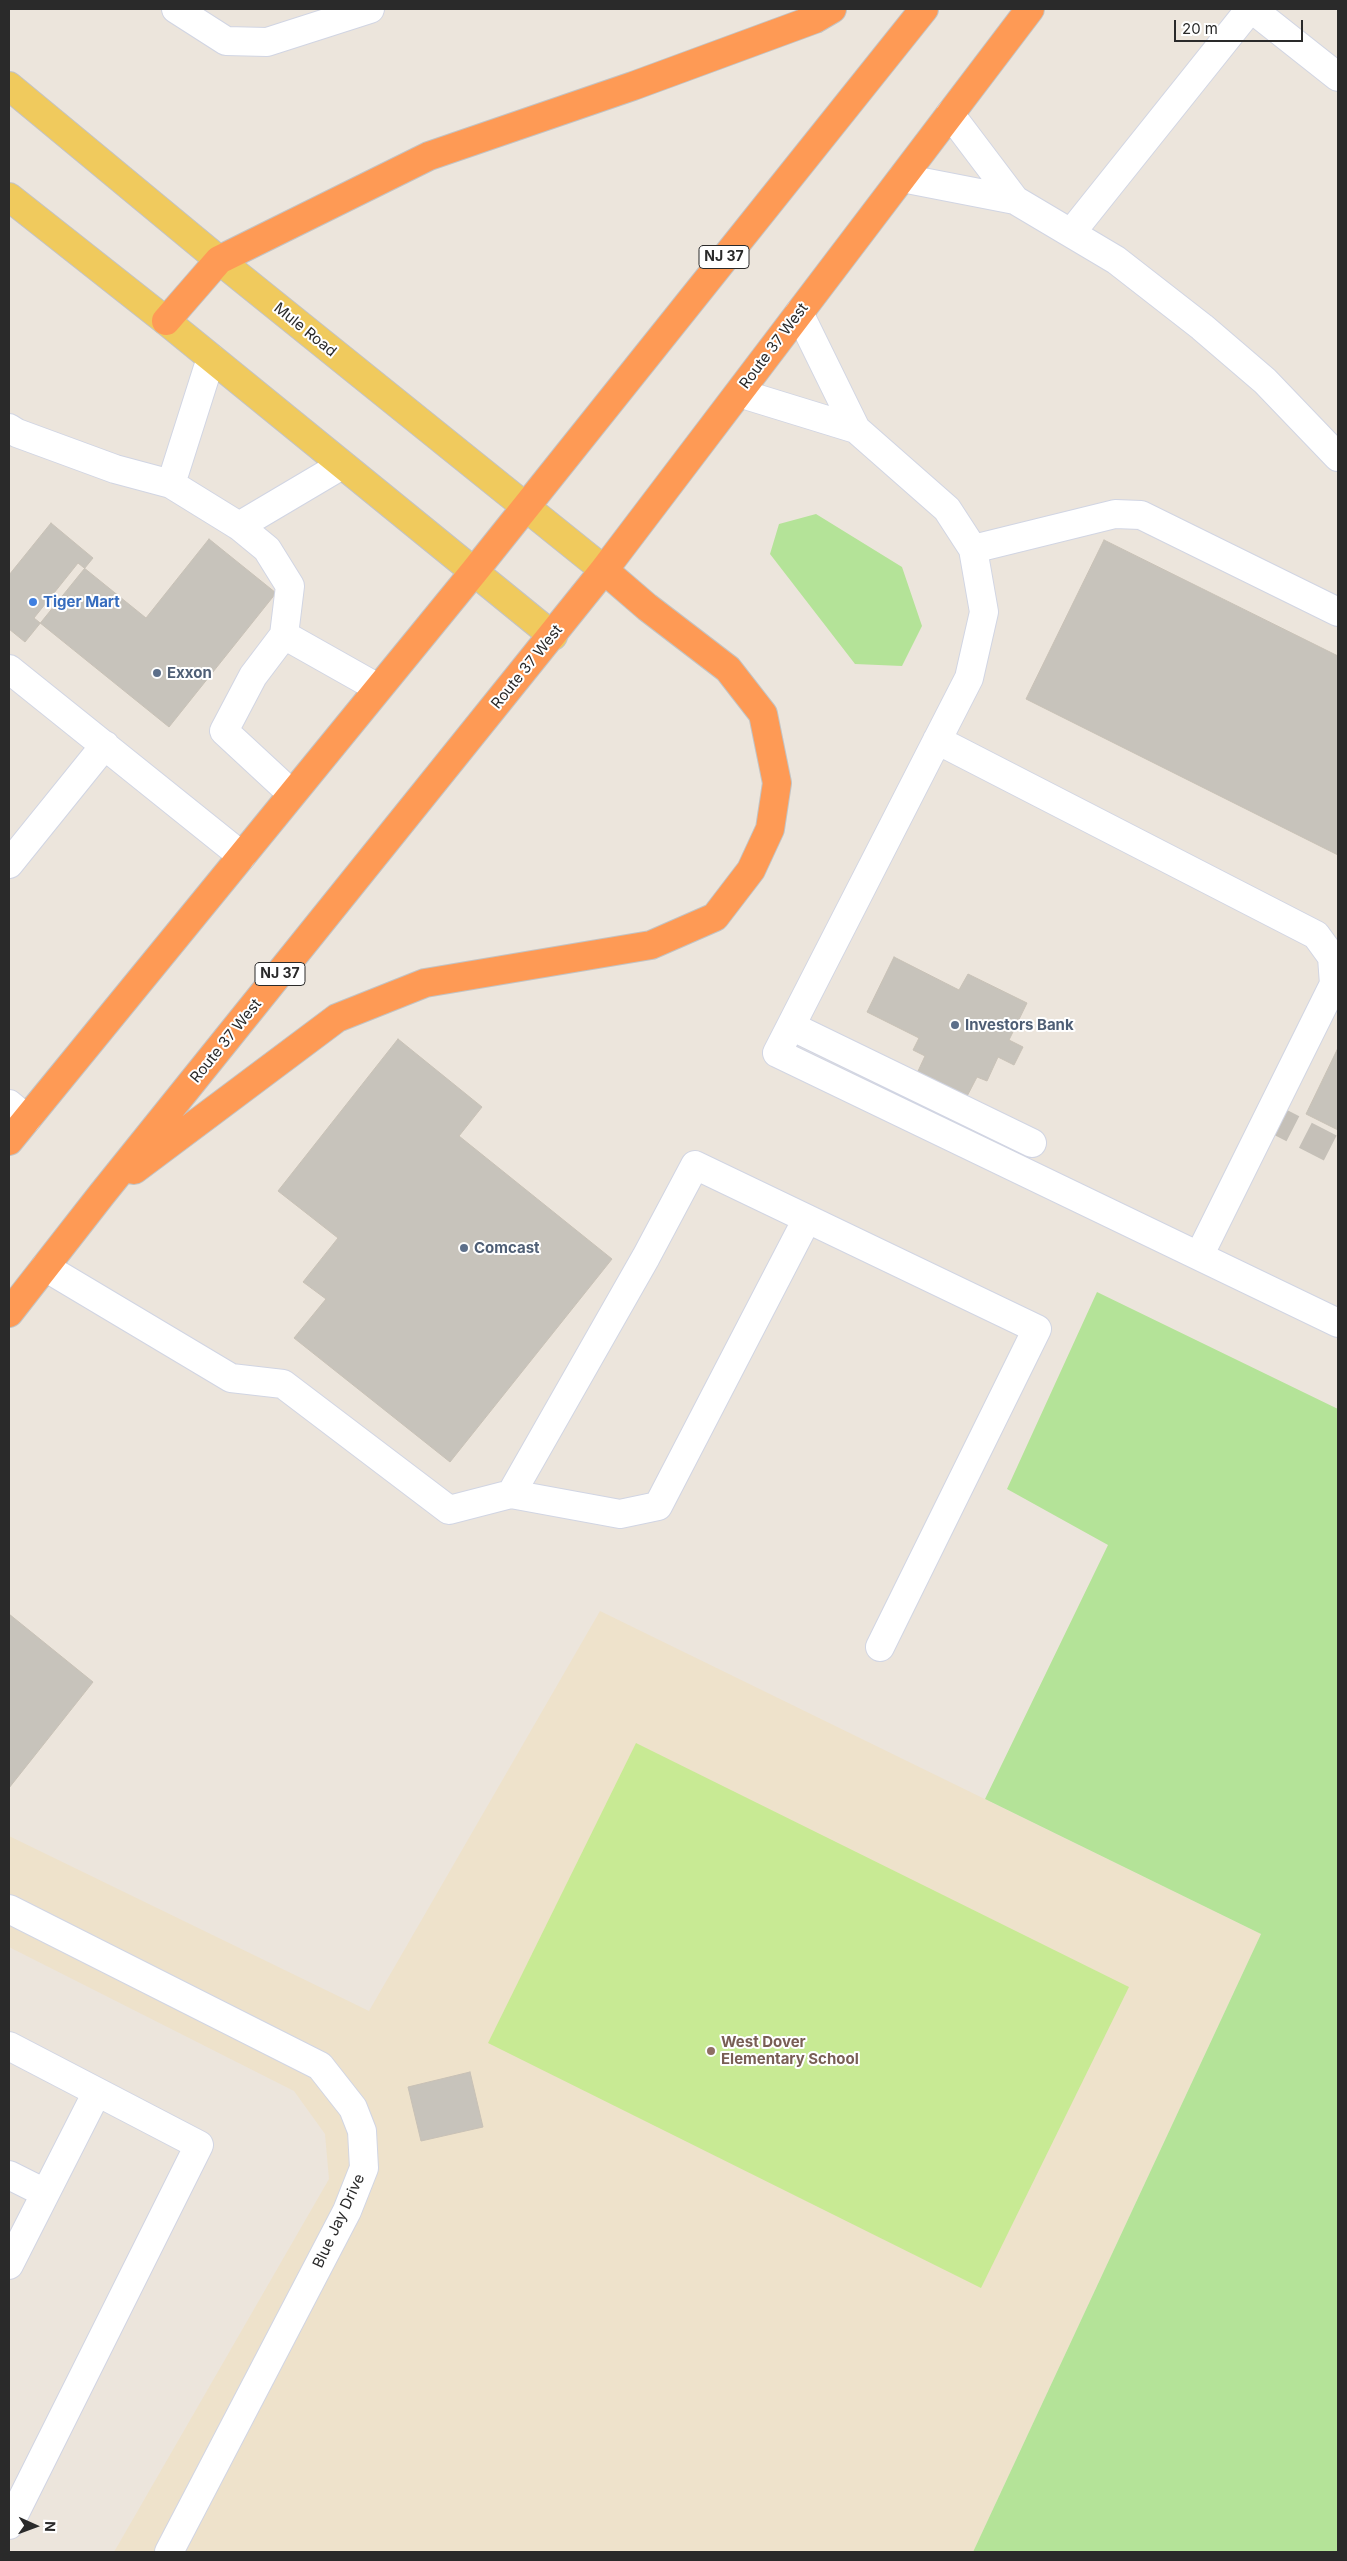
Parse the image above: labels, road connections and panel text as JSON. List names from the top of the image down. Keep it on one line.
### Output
{"streets":{"highway":["NJ 37","Route 37 West"],"main road":["Mule Road"],"street":["Blue Jay Drive"]},"crossings":[["NJ 37","Mule Road"],["Mule Road","Route 37 West"]],"places":["Tiger Mart","Exxon","Investors Bank","Comcast","West Dover Elementary School"],"scale_bar":"20 m","north":"right"}
